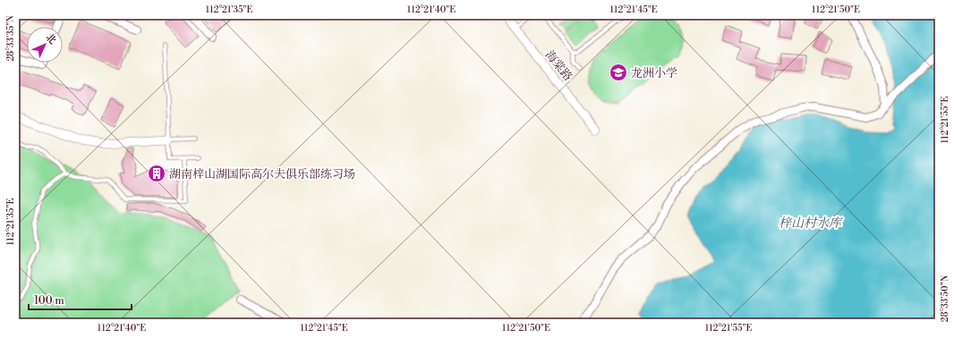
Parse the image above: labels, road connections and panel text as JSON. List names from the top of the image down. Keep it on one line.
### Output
{"streets":{"street":["海棠路"]},"water":["梓山村水库"],"places":{"school or university":["龙洲小学"],"building":["湖南梓山湖国际高尔夫俱乐部练习场"]},"scale_bar":"100 m","north":"top right","coordinates":["112°21'35\"E","112°21'40\"E","112°21'45\"E","112°21'50\"E","28°33'35\"N","112°21'55\"E","28°33'50\"N"]}
